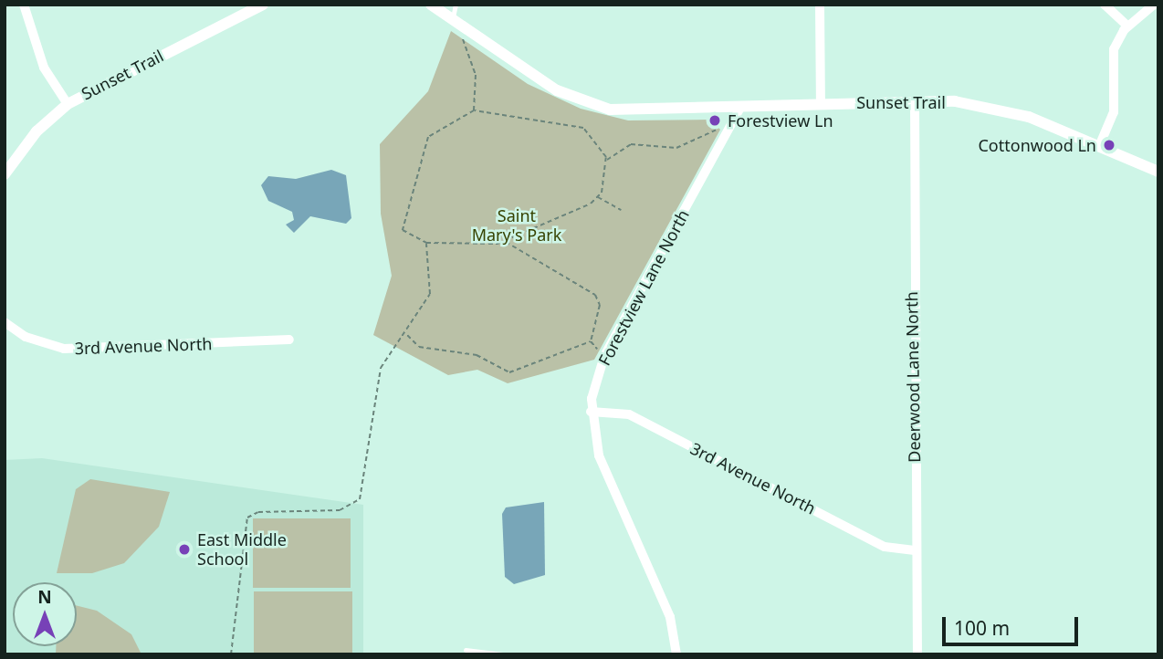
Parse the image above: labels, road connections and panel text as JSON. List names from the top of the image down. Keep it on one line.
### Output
{"streets":{"street":["Sunset Trail","Forestview Lane North","3rd Avenue North","Deerwood Lane North"]},"crossings":[["Sunset Trail","Forestview Lane North"],["Sunset Trail","Deerwood Lane North"],["Forestview Lane North","3rd Avenue North"],["3rd Avenue North","Deerwood Lane North"]],"parks":["Saint Mary's Park"],"places":["Forestview Ln","Cottonwood Ln","East Middle School"],"scale_bar":"100 m","north":"top"}
